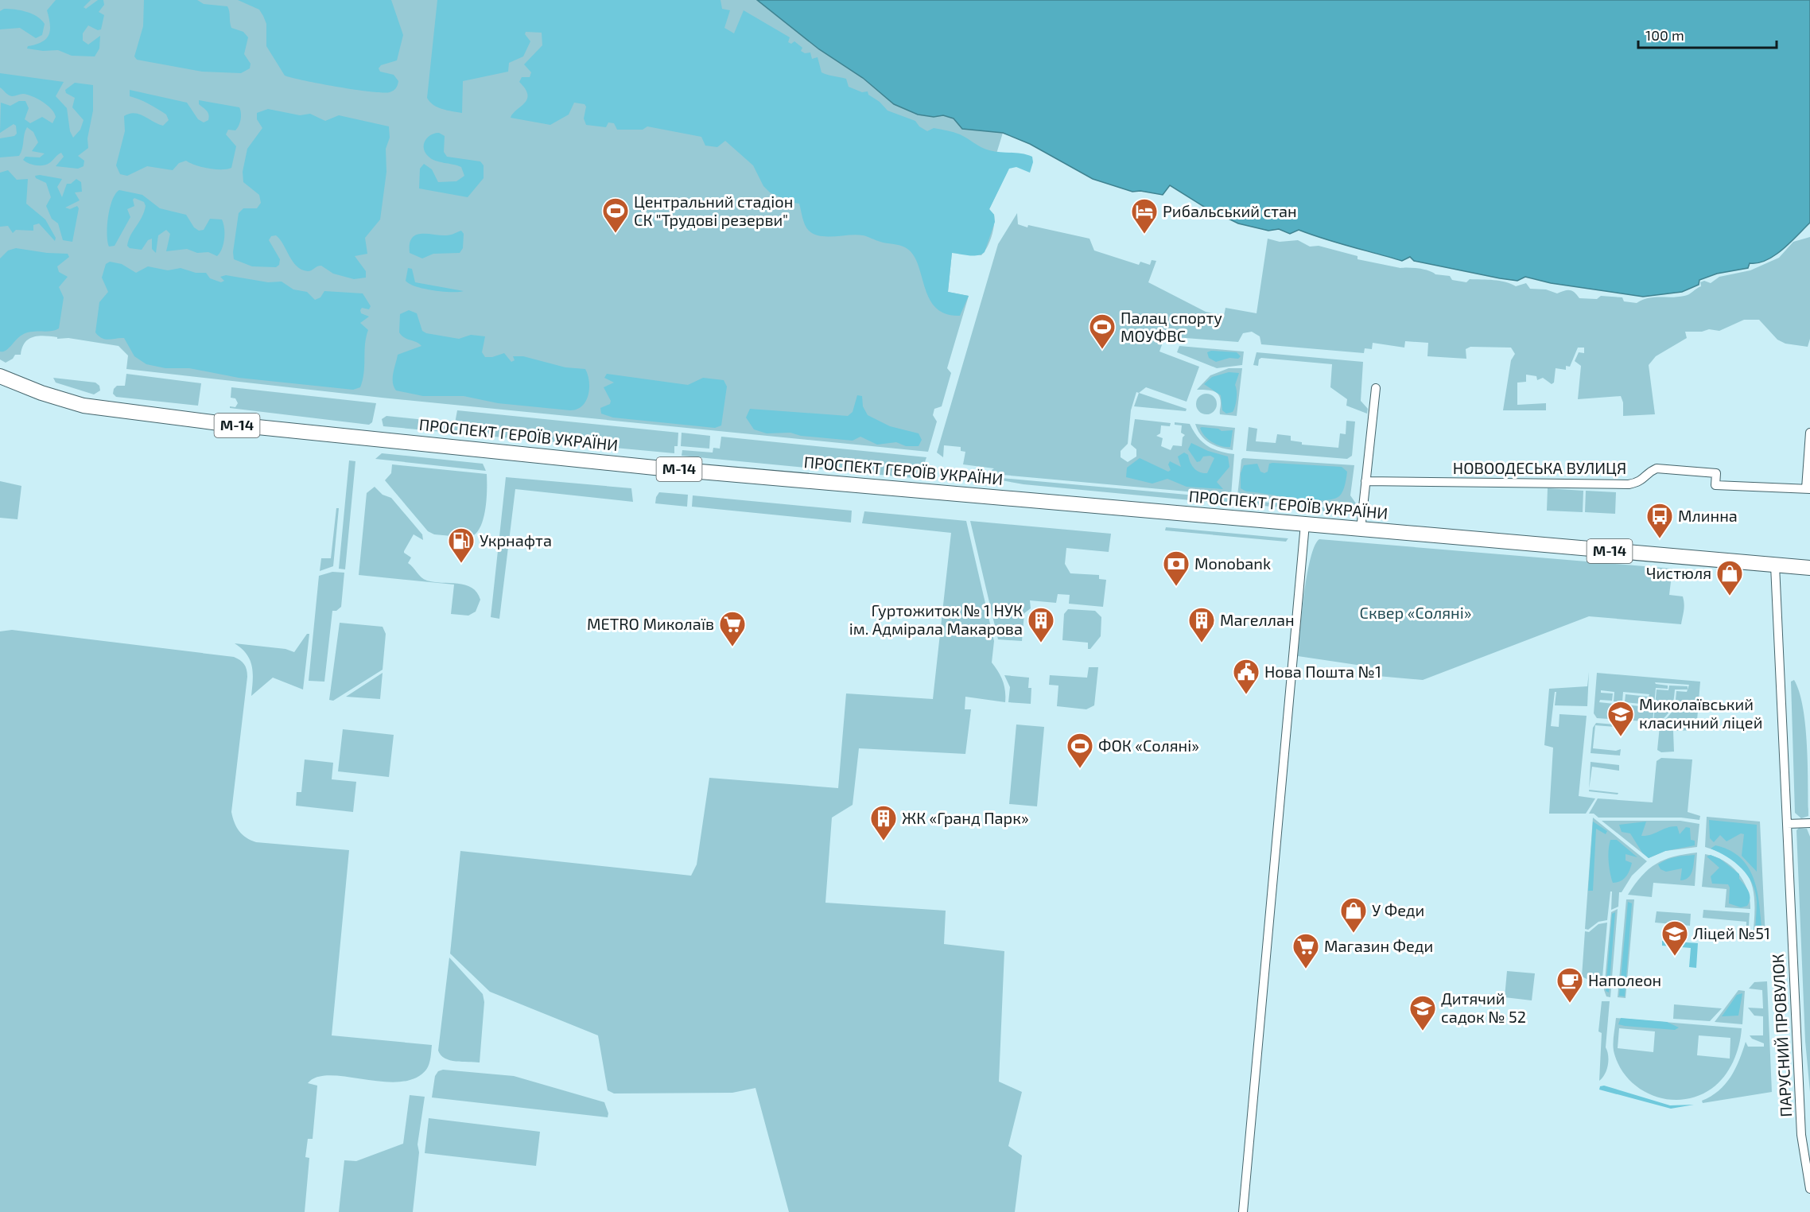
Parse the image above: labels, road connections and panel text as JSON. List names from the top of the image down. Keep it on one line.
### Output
{"streets":{"highway":["М-14","ПРОСПЕКТ ГЕРОЇВ УКРАЇНИ"],"street":["НОВООДЕСЬКА ВУЛИЦЯ","ПАРУСНИЙ ПРОВУЛОК"]},"crossings":[["ПРОСПЕКТ ГЕРОЇВ УКРАЇНИ","ПАРУСНИЙ ПРОВУЛОК"]],"parks":["Сквер «Соляні»"],"places":{"sports":["Центральний стадіон СК \"Трудові резерви\"","Палац спорту МОУФВС","ФОК «Соляні»"],"hotel":["Рибальський стан"],"bus stop":["Млинна"],"fuel station":["Укрнафта"],"bank":["Monobank"],"shop":["Чистюля","У Феди"],"building":["Гуртожиток № 1 НУК ім. Адмірала Макарова","Магеллан","ЖК «Гранд Парк»"],"supermarket":["METRO Миколаїв","Магазин Феди"],"public building":["Нова Пошта №1"],"school or university":["Миколаївський класичний ліцей","Ліцей №51","Дитячий садок № 52"],"cafe":["Наполеон"]},"scale_bar":"100 m"}
